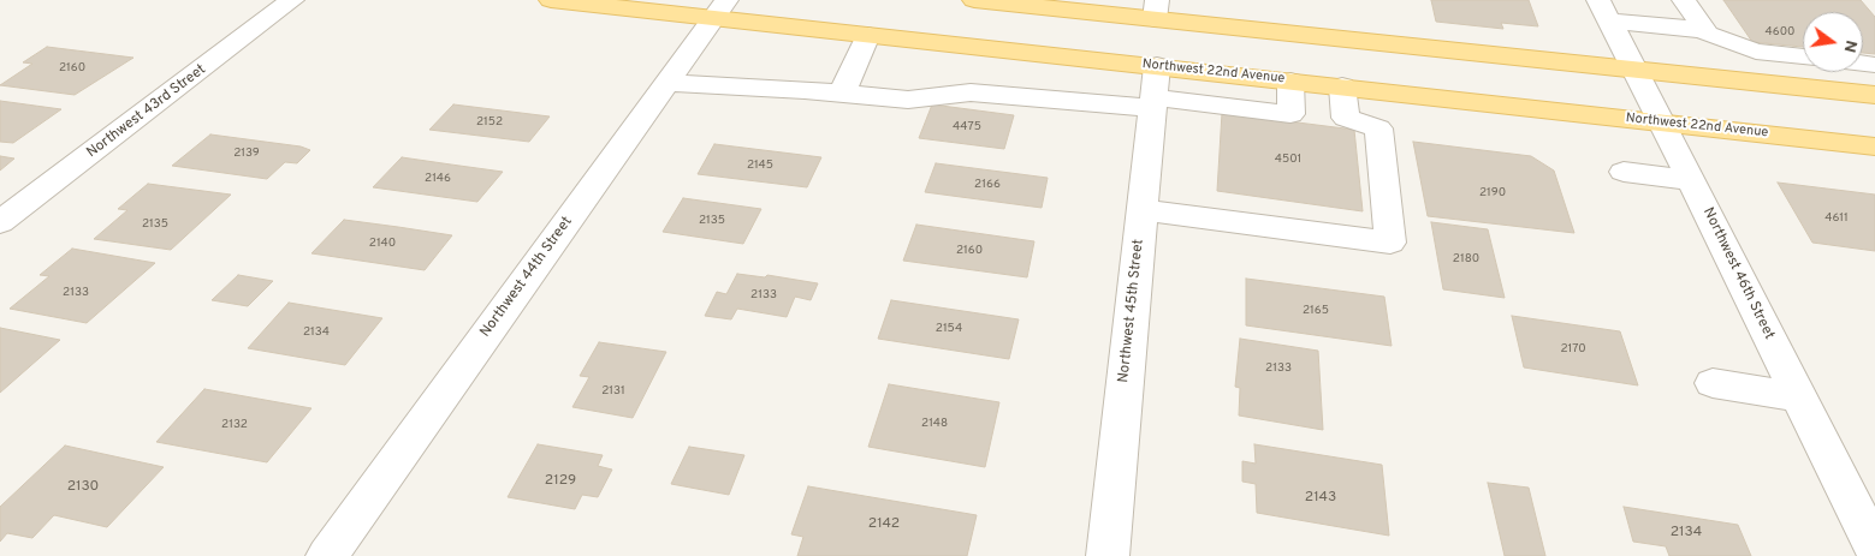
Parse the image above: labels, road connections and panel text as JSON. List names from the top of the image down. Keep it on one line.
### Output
{"streets":{"main road":["Northwest 22nd Avenue"],"street":["Northwest 43rd Street","Northwest 46th Street","Northwest 44th Street","Northwest 45th Street"]},"crossings":[["Northwest 22nd Avenue","Northwest 46th Street"],["Northwest 22nd Avenue","Northwest 44th Street"],["Northwest 22nd Avenue","Northwest 45th Street"]],"house_numbers":["4600","2160","2152","4475","2139","4501","2145","2146","2166","2190","4611","2135","2135","2140","2160","2180","2133","2133","2165","2154","2134","2170","2133","2131","2148","2132","2129","2130","2143","2142","2134"],"north":"right"}
